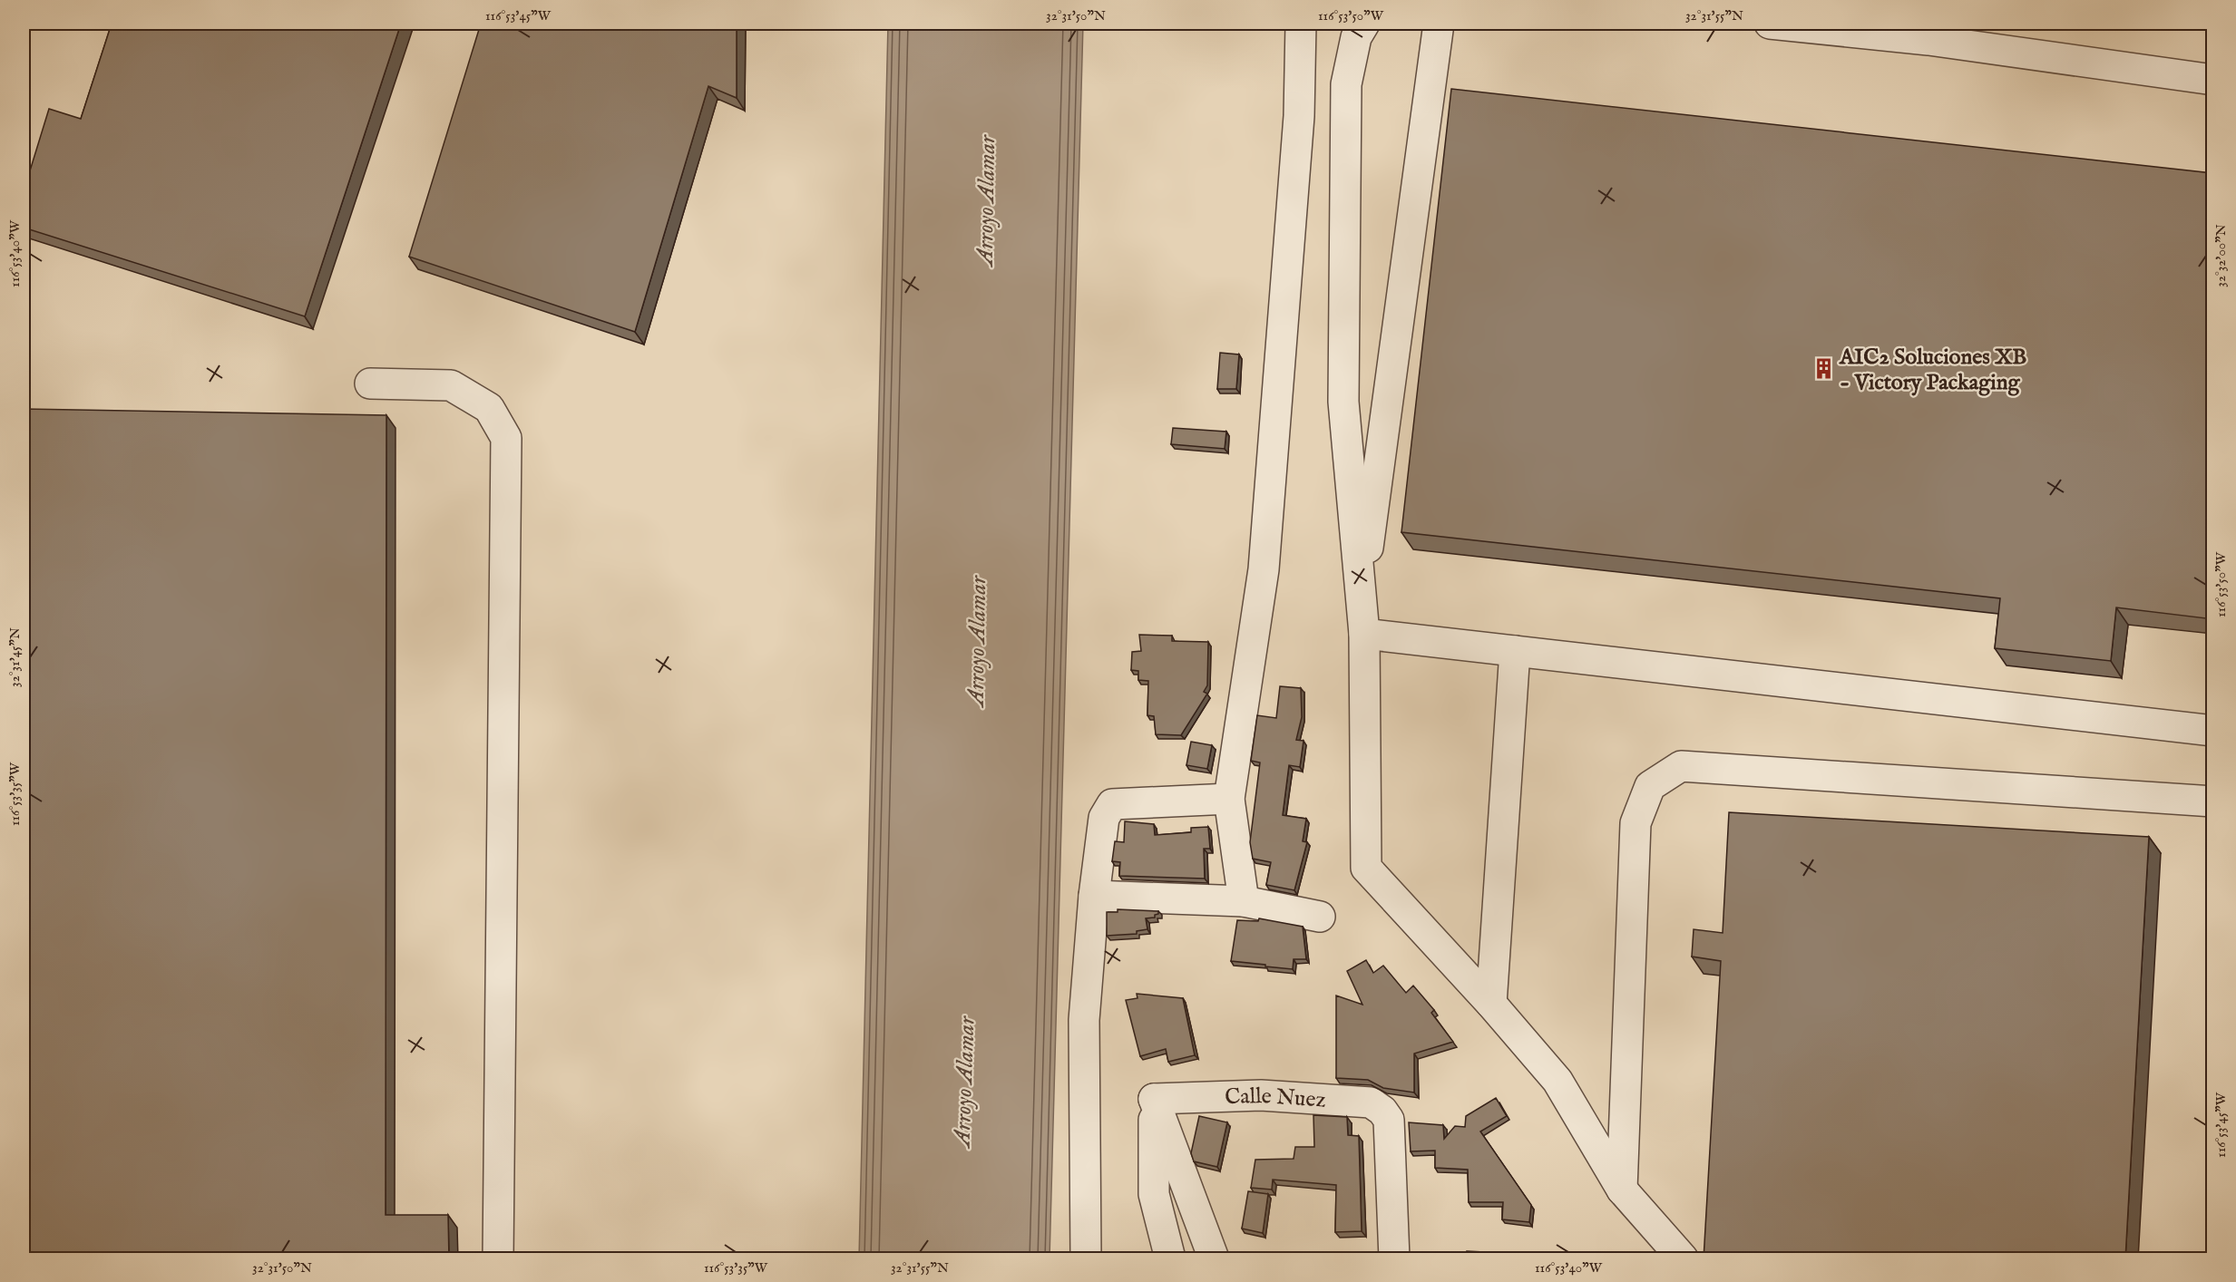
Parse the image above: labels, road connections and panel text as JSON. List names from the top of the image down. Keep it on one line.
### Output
{"streets":{"street":["Calle Nuez"]},"water":["Arroyo Alamar"],"places":{"building":["AIC2 Soluciones XB - Victory Packaging"]},"coordinates":["116°53'45\"W","32°31'50\"N","116°53'50\"W","32°31'55\"N","116°53'40\"W","32°32'00\"N","32°31'45\"N","116°53'35\"W"]}
